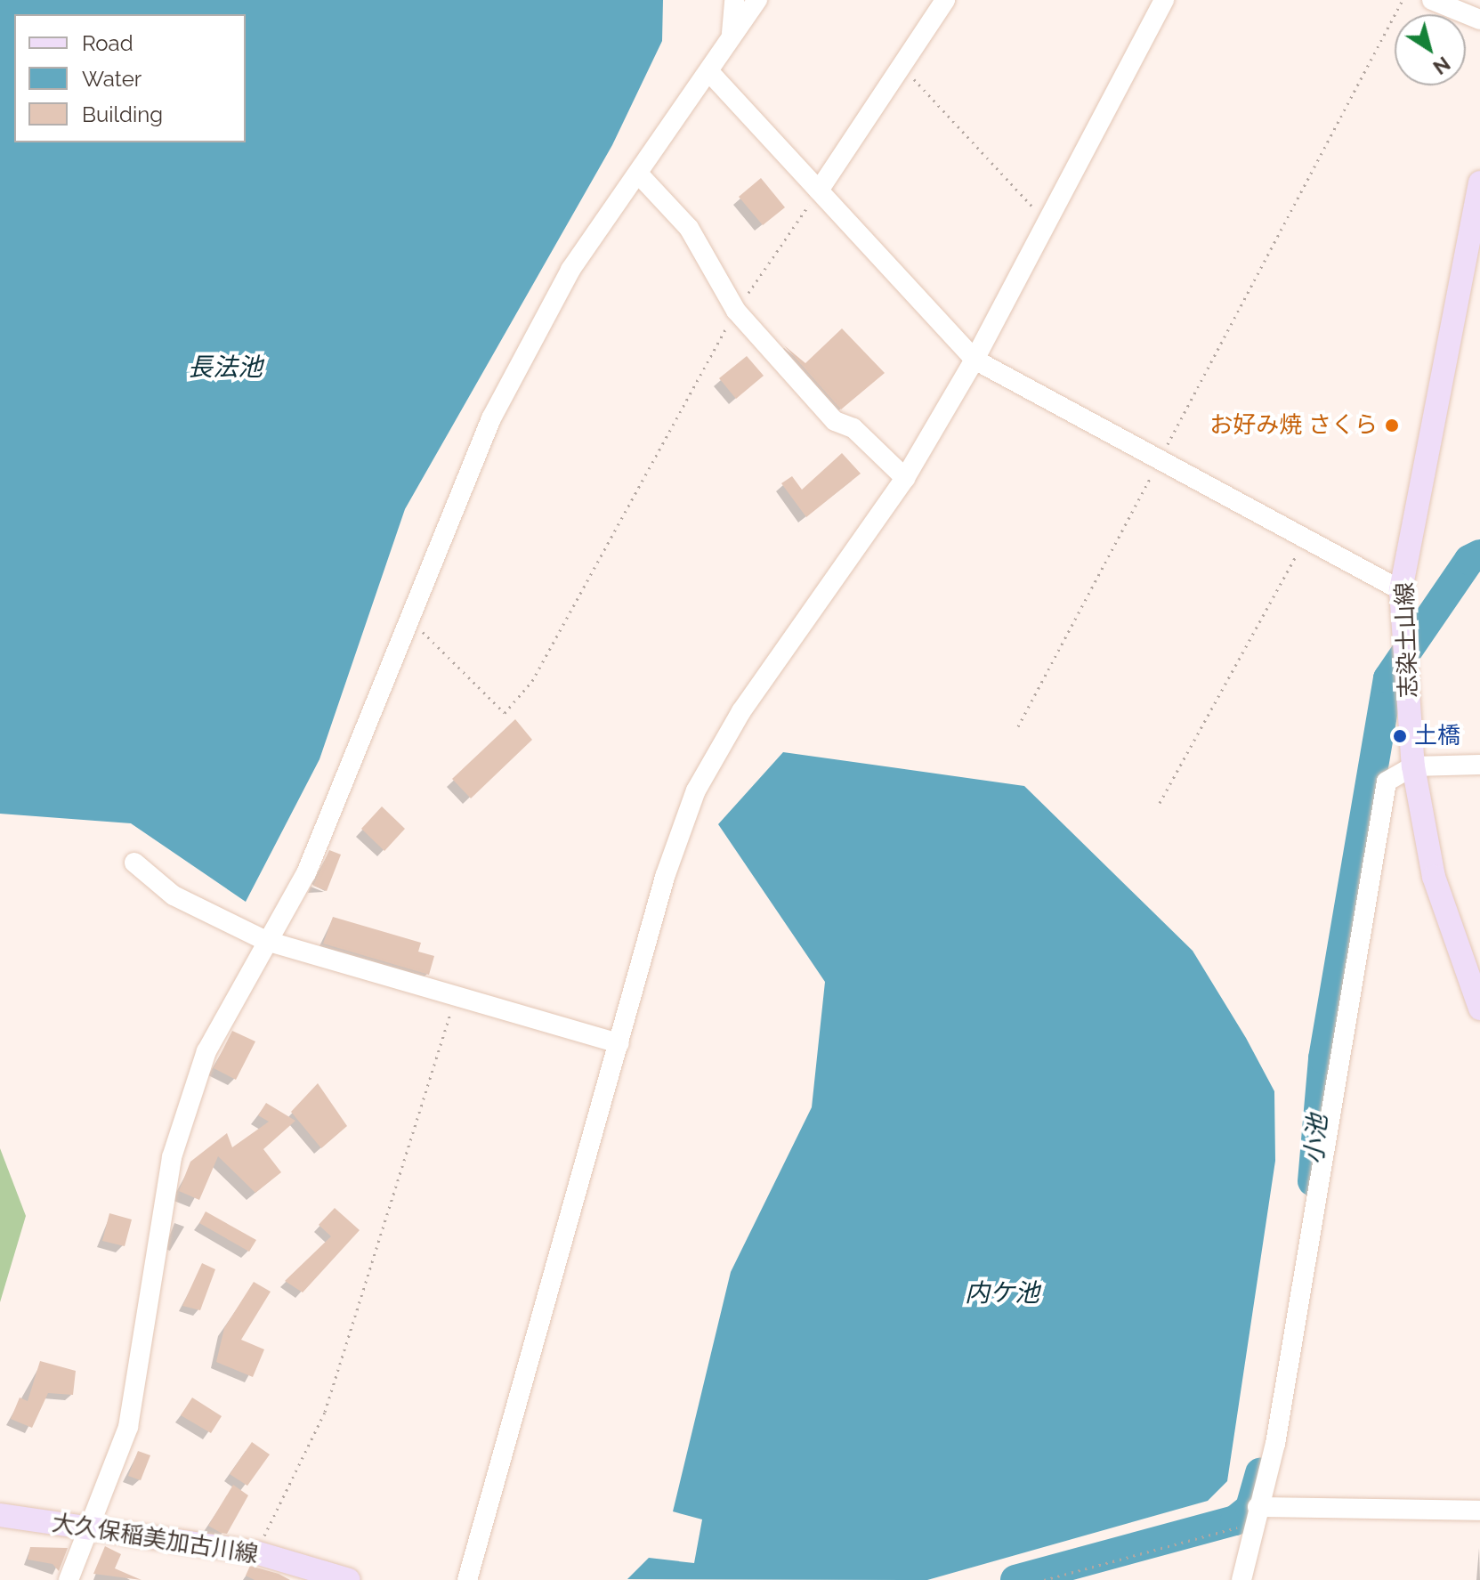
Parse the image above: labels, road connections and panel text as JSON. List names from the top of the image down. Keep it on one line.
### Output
{"streets":{"main road":["志染土山線","大久保稲美加古川線"]},"water":["長法池","小池","内ケ池"],"places":["お好み焼 さくら","土橋"],"legend":["Road","Water","Building"],"north":"bottom right"}
